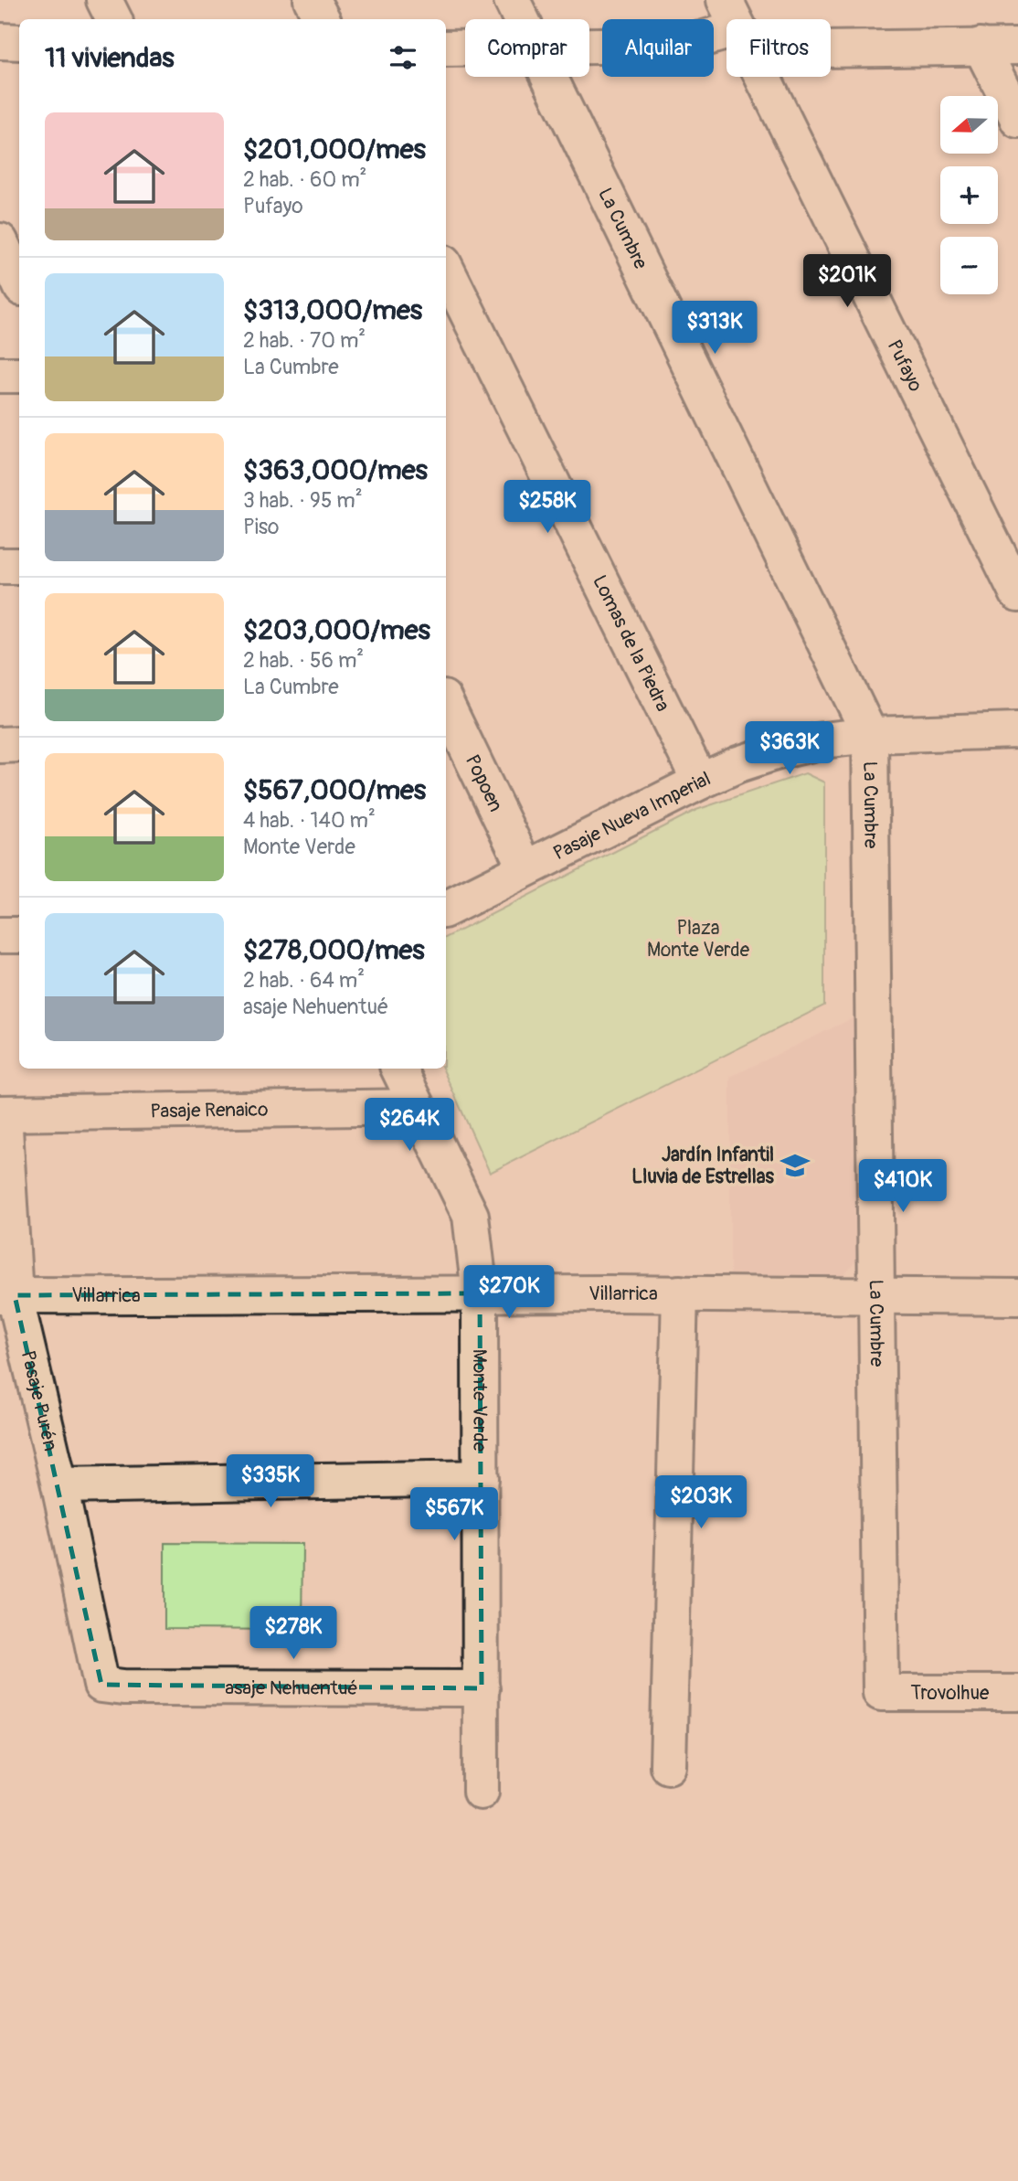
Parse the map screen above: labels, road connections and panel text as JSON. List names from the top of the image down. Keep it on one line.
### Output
{"streets":{"street":["La Cumbre","Pufayo","Lomas de la Piedra","Popoen","Pasaje Nueva Imperial","Pasaje Renaico","Villarrica","Pasaje Purén","Monte Verde","asaje Nehuentué","Trovolhue"]},"crossings":[["La Cumbre","Pasaje Nueva Imperial"],["La Cumbre","Villarrica"],["La Cumbre","Trovolhue"],["Lomas de la Piedra","Pasaje Nueva Imperial"],["Popoen","Pasaje Nueva Imperial"],["Pasaje Renaico","Pasaje Purén"],["Pasaje Renaico","Monte Verde"],["Villarrica","Pasaje Purén"],["Villarrica","Monte Verde"],["Pasaje Purén","asaje Nehuentué"],["Monte Verde","asaje Nehuentué"]],"parks":["Plaza Monte Verde"],"places":{"school or university":["Jardín Infantil Lluvia de Estrellas"]},"north":"left","page":{"chip":["Comprar","Alquilar","Filtros"],"heading":"11 viviendas","map_buttons":["+","−"],"list":[{"name":"$201,000/mes","note":"2 hab. · 60 m² · Pufayo"},{"name":"$313,000/mes","note":"2 hab. · 70 m² · La Cumbre"},{"name":"$363,000/mes","note":"3 hab. · 95 m² · Piso"},{"name":"$203,000/mes","note":"2 hab. · 56 m² · La Cumbre"},{"name":"$567,000/mes","note":"4 hab. · 140 m² · Monte Verde"},{"name":"$278,000/mes","note":"2 hab. · 64 m² · asaje Nehuentué"}],"price":["$201K","$313K","$258K","$363K","$264K","$410K","$270K","$335K","$203K","$567K","$278K"]}}
